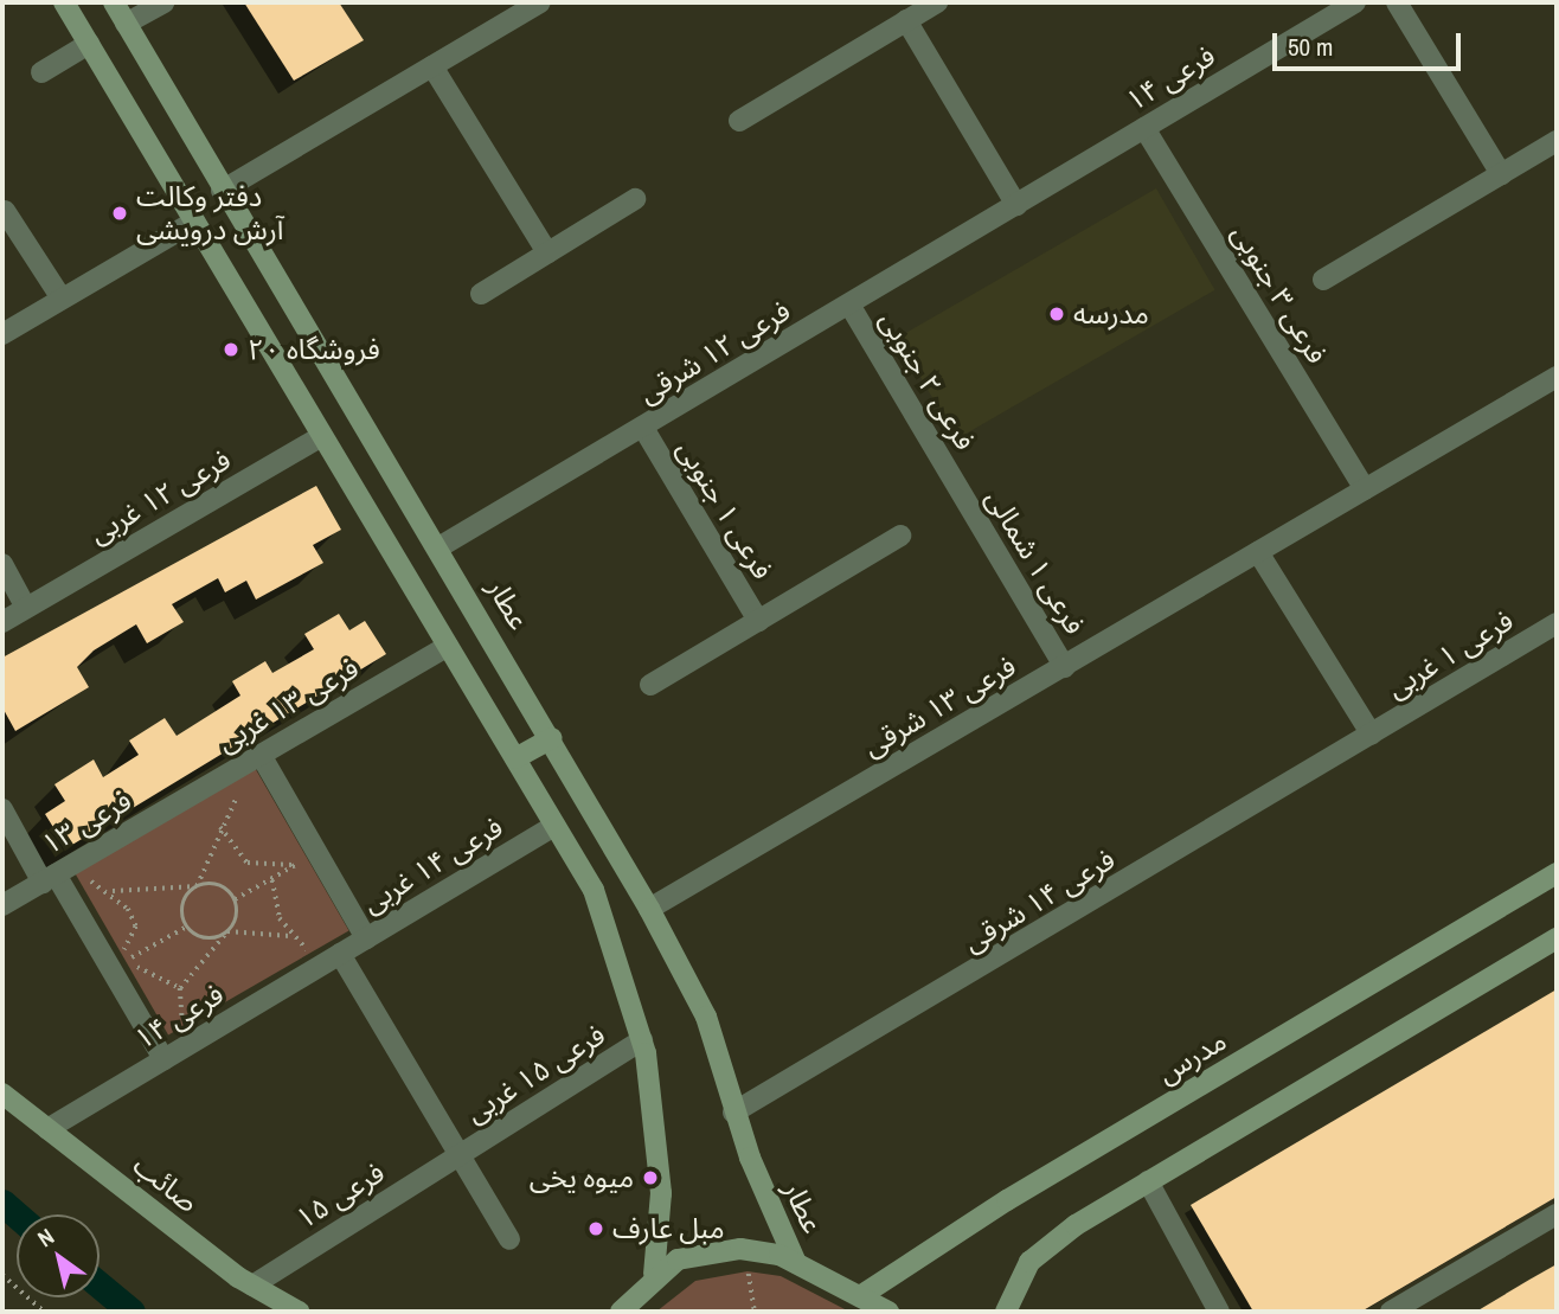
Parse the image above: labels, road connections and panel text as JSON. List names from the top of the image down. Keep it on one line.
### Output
{"streets":{"main road":["عطار","مدرس","صائب"],"street":["فرعی ۱۴","فرعی ۳ جنوبی","فرعی ۱۲ شرقی","فرعی ۲ جنوبی","فرعی ۱۲ غربی","فرعی ۱ جنوبی","فرعی ۱ شمالی","فرعی ۱ غربی","فرعی ۱۳ غربی","فرعی ۱۳ شرقی","فرعی ۱۳","فرعی ۱۴ غربی","فرعی ۱۴ شرقی","فرعی ۱۵ غربی","فرعی ۱۵"]},"crossings":[["فرعی ۱۴","فرعی ۳ جنوبی"],["فرعی ۱۴","فرعی ۱۲ شرقی"],["فرعی ۱۴","فرعی ۱۴ غربی"],["فرعی ۱۴","صائب"],["فرعی ۳ جنوبی","فرعی ۱۳ شرقی"],["فرعی ۱۲ شرقی","فرعی ۲ جنوبی"],["فرعی ۱۲ شرقی","فرعی ۱ جنوبی"],["فرعی ۱۲ شرقی","عطار"],["فرعی ۲ جنوبی","فرعی ۱ شمالی"],["فرعی ۱ شمالی","فرعی ۱۳ شرقی"],["عطار","فرعی ۱۳ شرقی"],["عطار","فرعی ۱۴ شرقی"],["فرعی ۱ غربی","فرعی ۱۴ شرقی"],["فرعی ۱۳ غربی","فرعی ۱۳"],["فرعی ۱۵ غربی","فرعی ۱۵"],["صائب","فرعی ۱۵"]],"places":["دفتر وکالت آرش درویشی","مدرسه","فروشگاه ۲۰","میوه یخی","مبل عارف"],"scale_bar":"50 m","north":"top left"}
